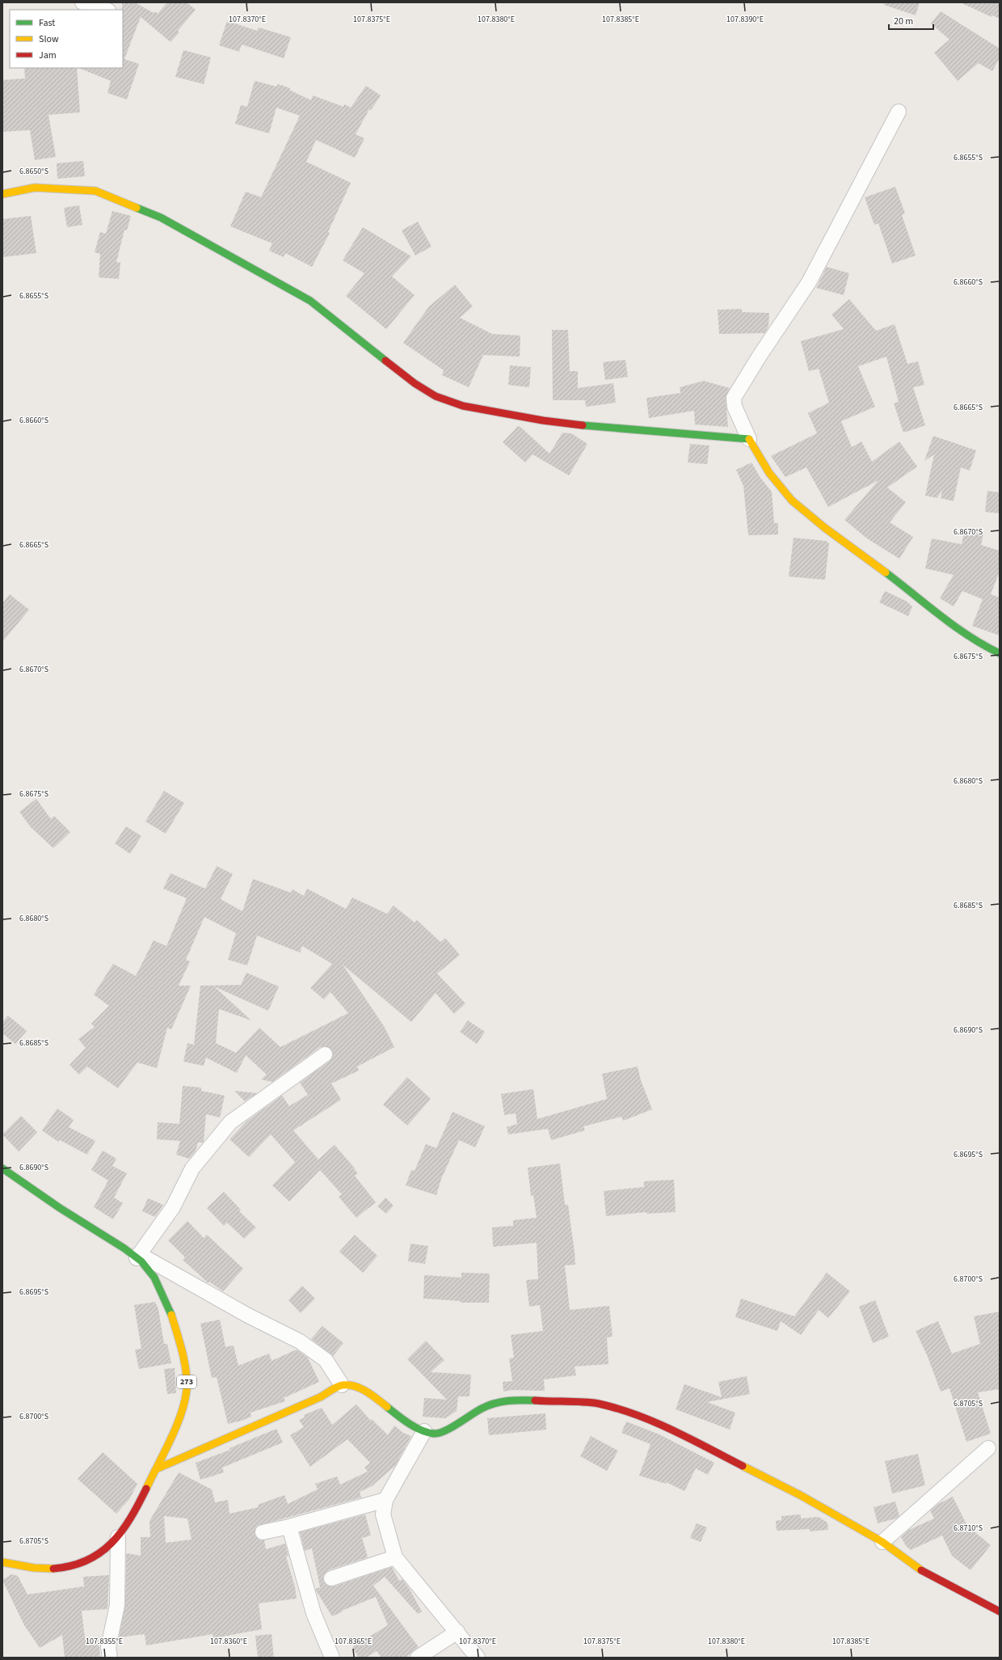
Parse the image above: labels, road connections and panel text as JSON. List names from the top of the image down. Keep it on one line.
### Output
{"streets":{"street":["273"]},"legend":["Fast","Slow","Jam"],"scale_bar":"20 m","coordinates":["107.8370°E","107.8375°E","107.8380°E","107.8385°E","107.8390°E","6.8655°S","6.8650°S","6.8660°S","6.8665°S","6.8670°S","6.8675°S","6.8680°S","6.8685°S","6.8690°S","6.8695°S","6.8700°S","6.8705°S","6.8710°S","107.8355°E","107.8360°E","107.8365°E"]}
